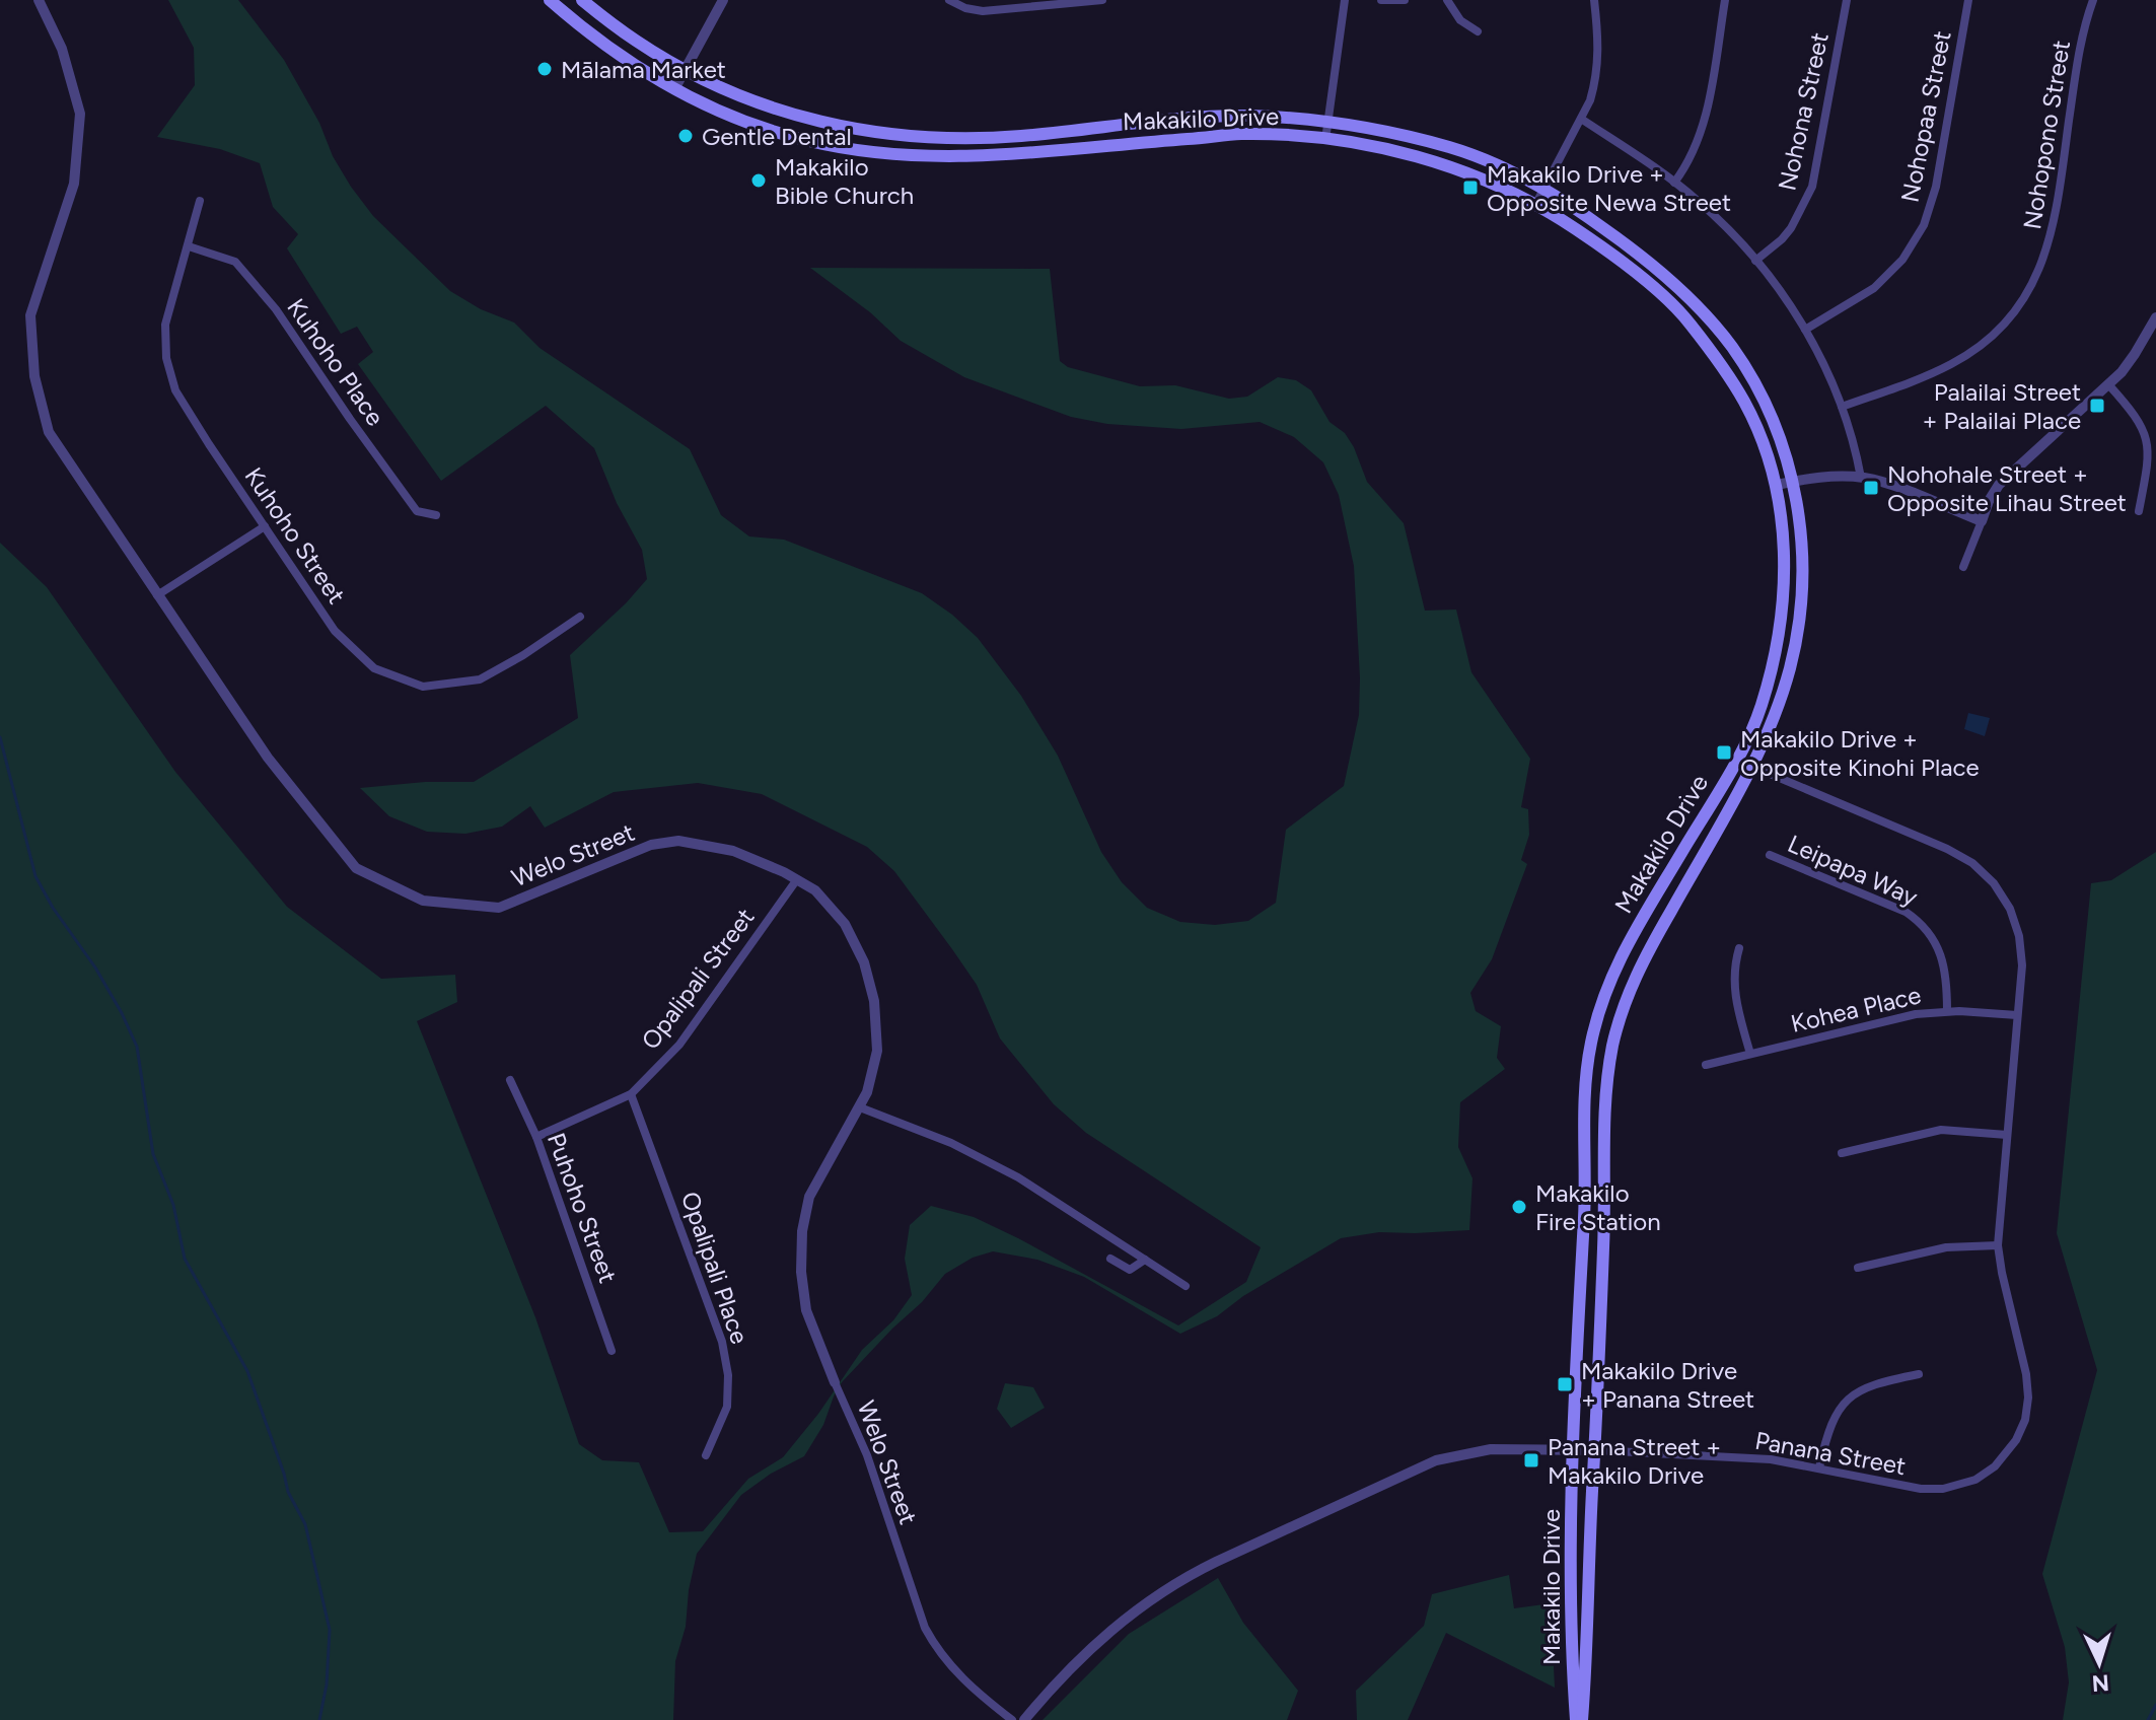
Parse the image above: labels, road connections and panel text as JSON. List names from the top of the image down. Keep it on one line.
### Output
{"streets":{"main road":["Makakilo Drive"],"street":["Nohona Street","Nohopaa Street","Nohopono Street","Kuhoho Place","Kuhoho Street","Welo Street","Leipapa Way","Opalipali Street","Kohea Place","Puhoho Street","Opalipali Place","Panana Street"]},"crossings":[["Makakilo Drive","Panana Street"],["Kuhoho Place","Kuhoho Street"],["Welo Street","Opalipali Street"],["Leipapa Way","Kohea Place"],["Opalipali Street","Puhoho Street"],["Opalipali Street","Opalipali Place"],["Kohea Place","Panana Street"]],"places":{"other":["Mālama Market","Gentle Dental","Makakilo Bible Church","Makakilo Fire Station"],"transit":["Makakilo Drive + Opposite Newa Street","Palailai Street + Palailai Place","Nohohale Street + Opposite Lihau Street","Makakilo Drive + Opposite Kinohi Place","Makakilo Drive + Panana Street","Panana Street + Makakilo Drive"]},"north":"bottom"}
